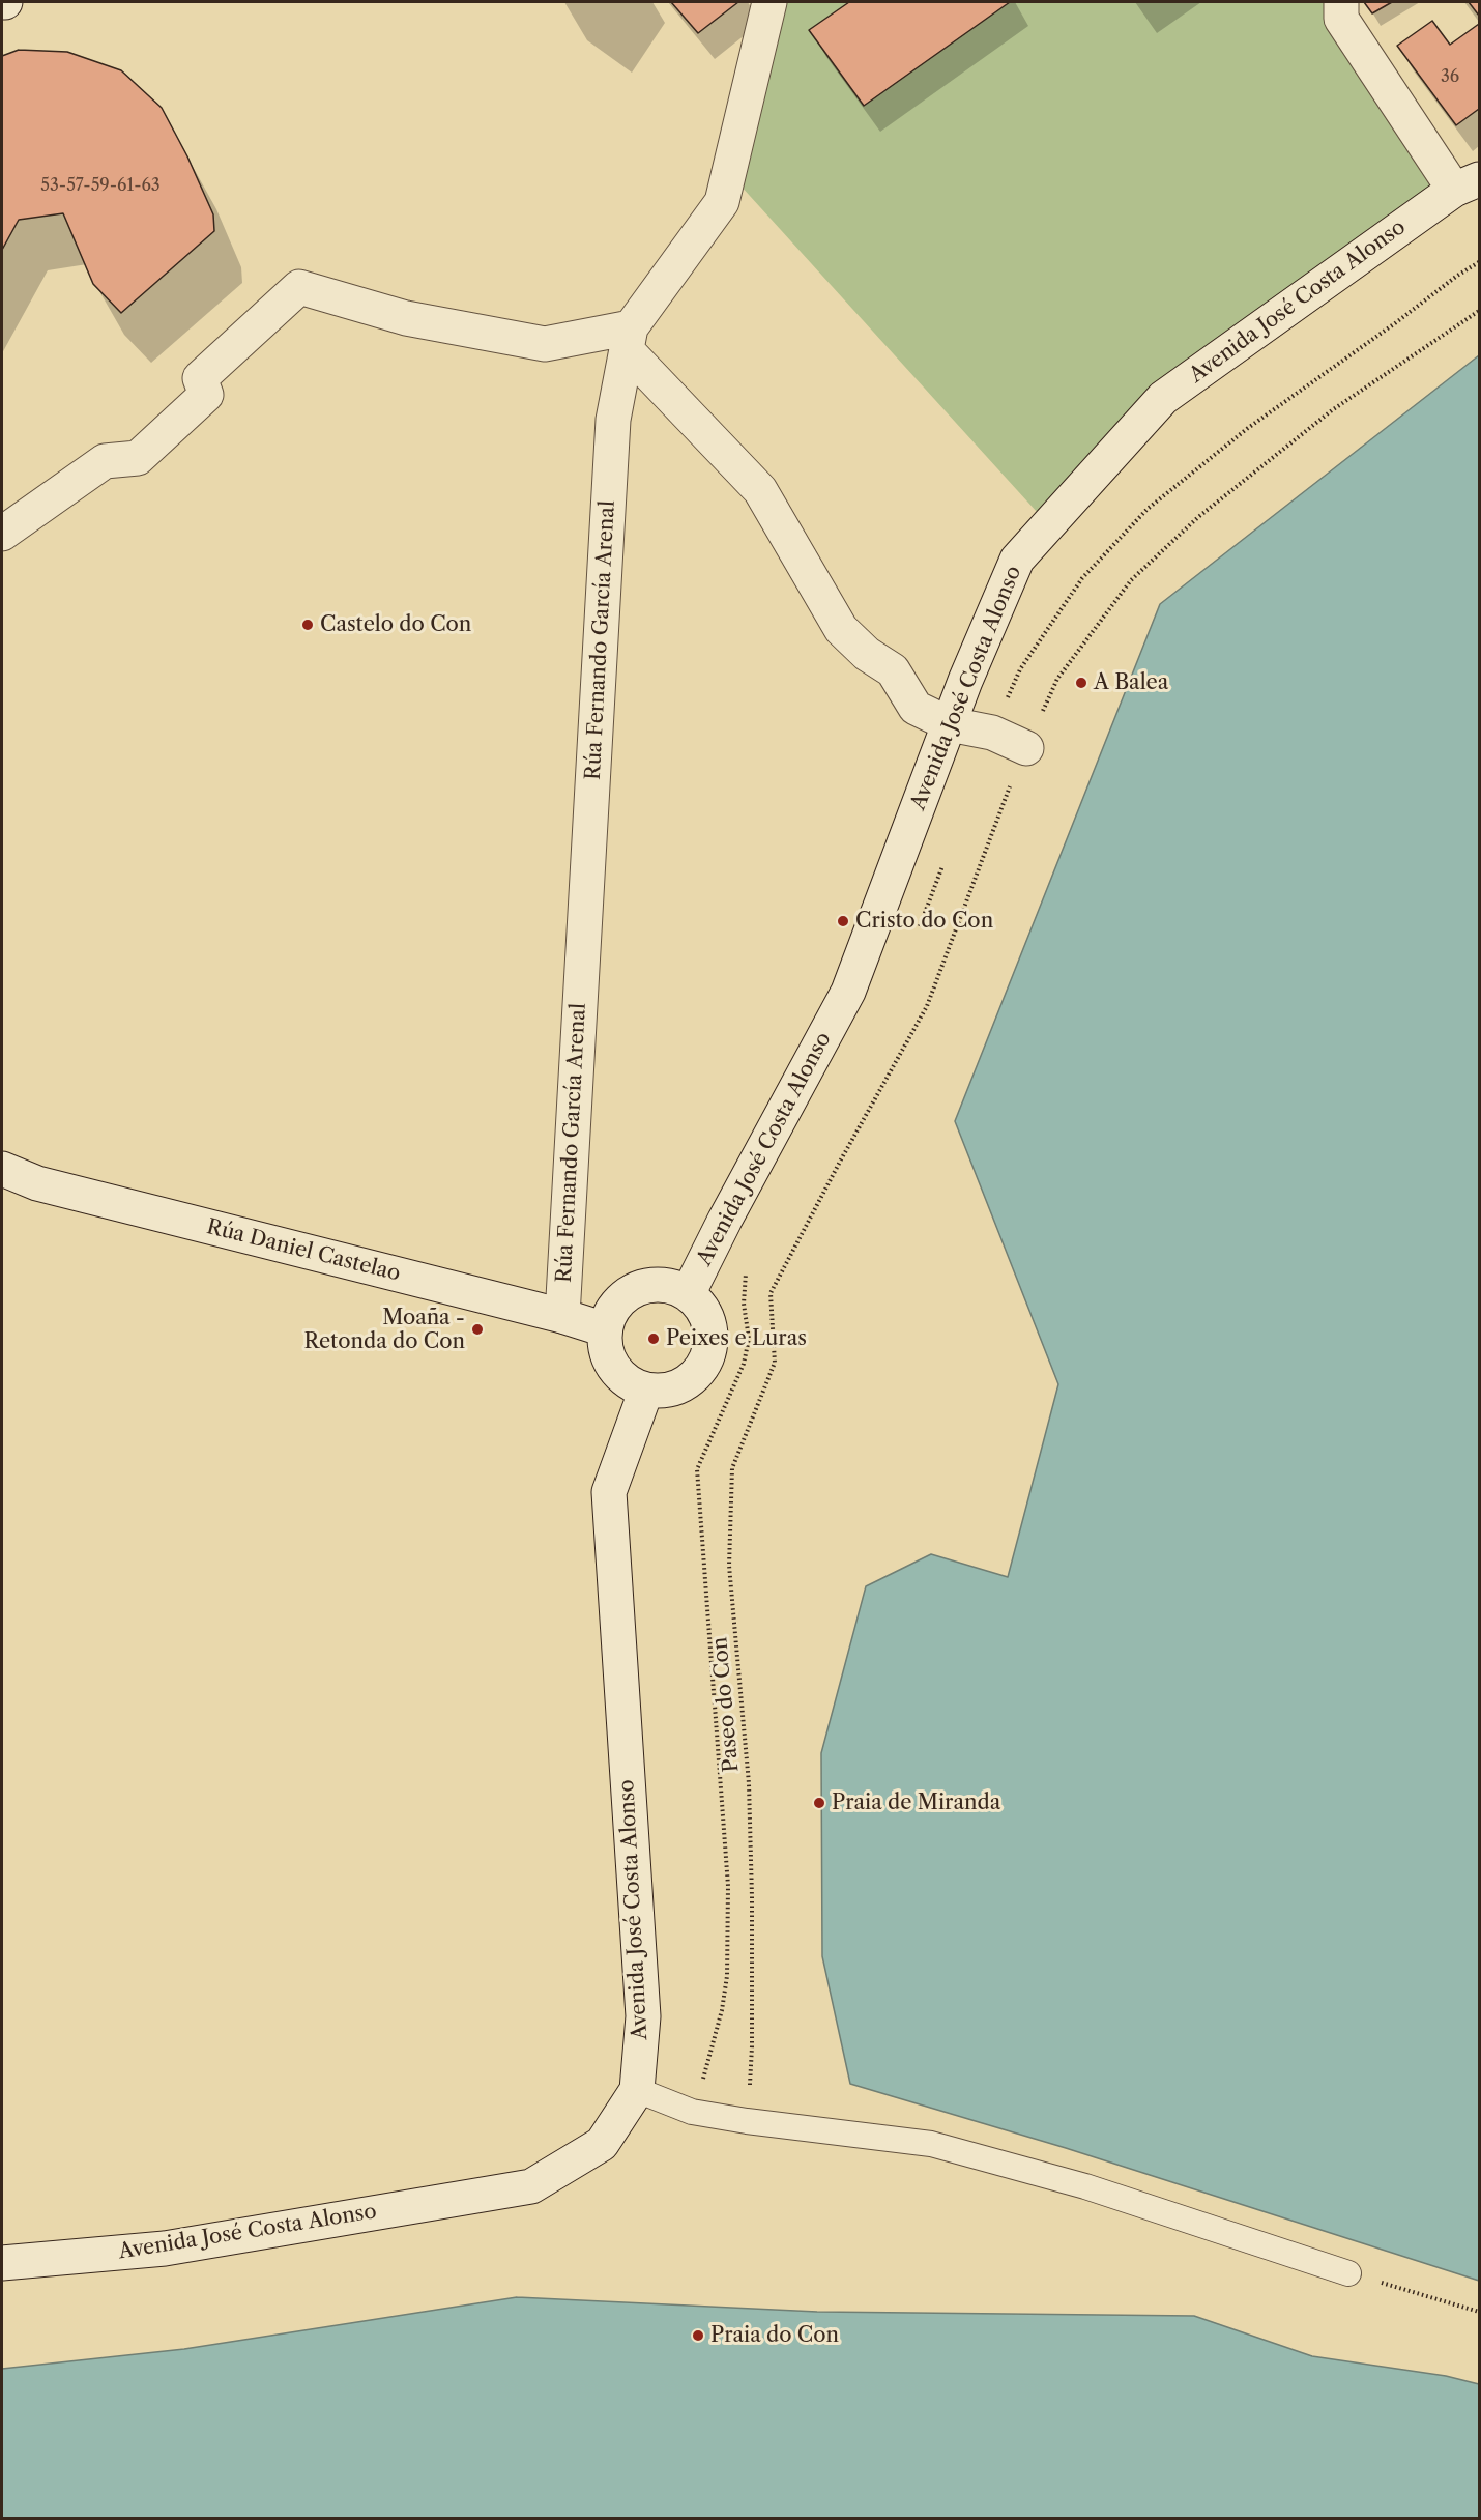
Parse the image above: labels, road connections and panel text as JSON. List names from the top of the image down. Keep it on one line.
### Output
{"streets":{"street":["Avenida José Costa Alonso","Rúa Fernando García Arenal","Rúa Daniel Castelao"],"path":["Paseo do Con"]},"crossings":[["Avenida José Costa Alonso","Rúa Daniel Castelao"],["Rúa Fernando García Arenal","Rúa Daniel Castelao"]],"places":["Castelo do Con","A Balea","Cristo do Con","Moaña - Retonda do Con","Peixes e Luras","Praia de Miranda","Praia do Con"],"house_numbers":["36","53-57-59-61-63"]}
